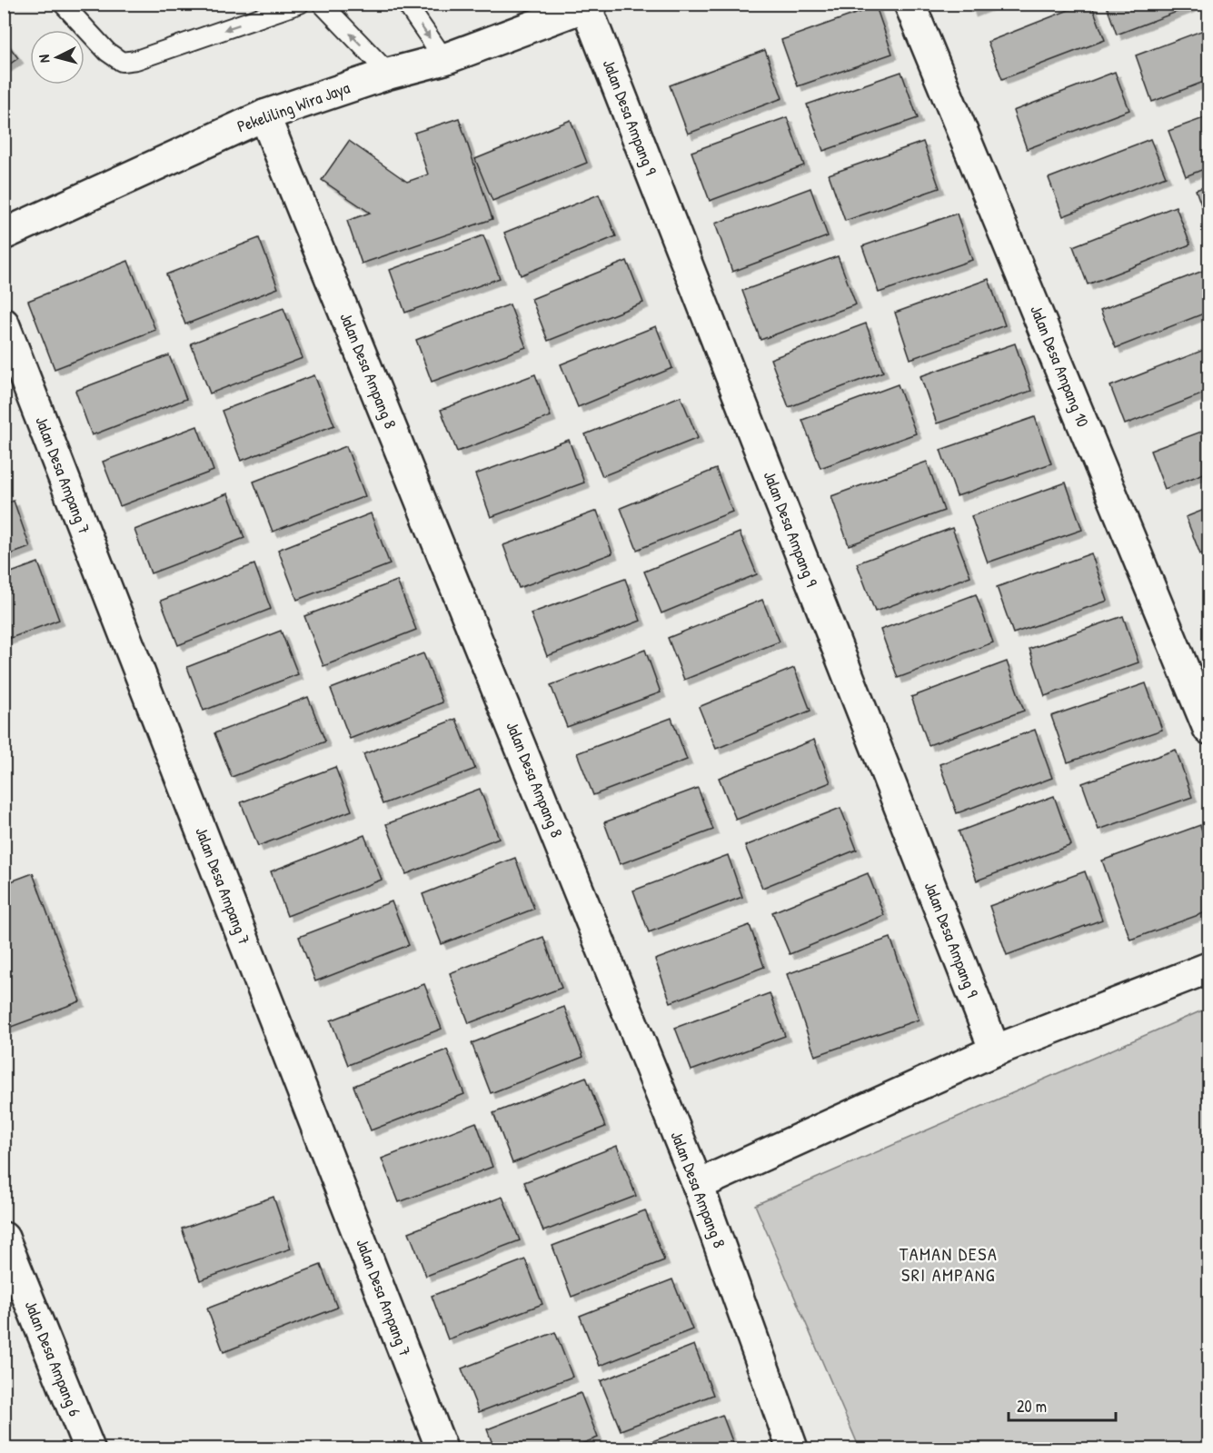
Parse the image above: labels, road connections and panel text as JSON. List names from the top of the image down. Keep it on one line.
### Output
{"streets":{"street":["Pekeliling Wira Jaya","Jalan Desa Ampang 9","Jalan Desa Ampang 10","Jalan Desa Ampang 8","Jalan Desa Ampang 7","Jalan Desa Ampang 6"]},"crossings":[["Pekeliling Wira Jaya","Jalan Desa Ampang 9"],["Pekeliling Wira Jaya","Jalan Desa Ampang 8"]],"districts":["TAMAN DESA SRI AMPANG"],"scale_bar":"20 m","north":"left"}
